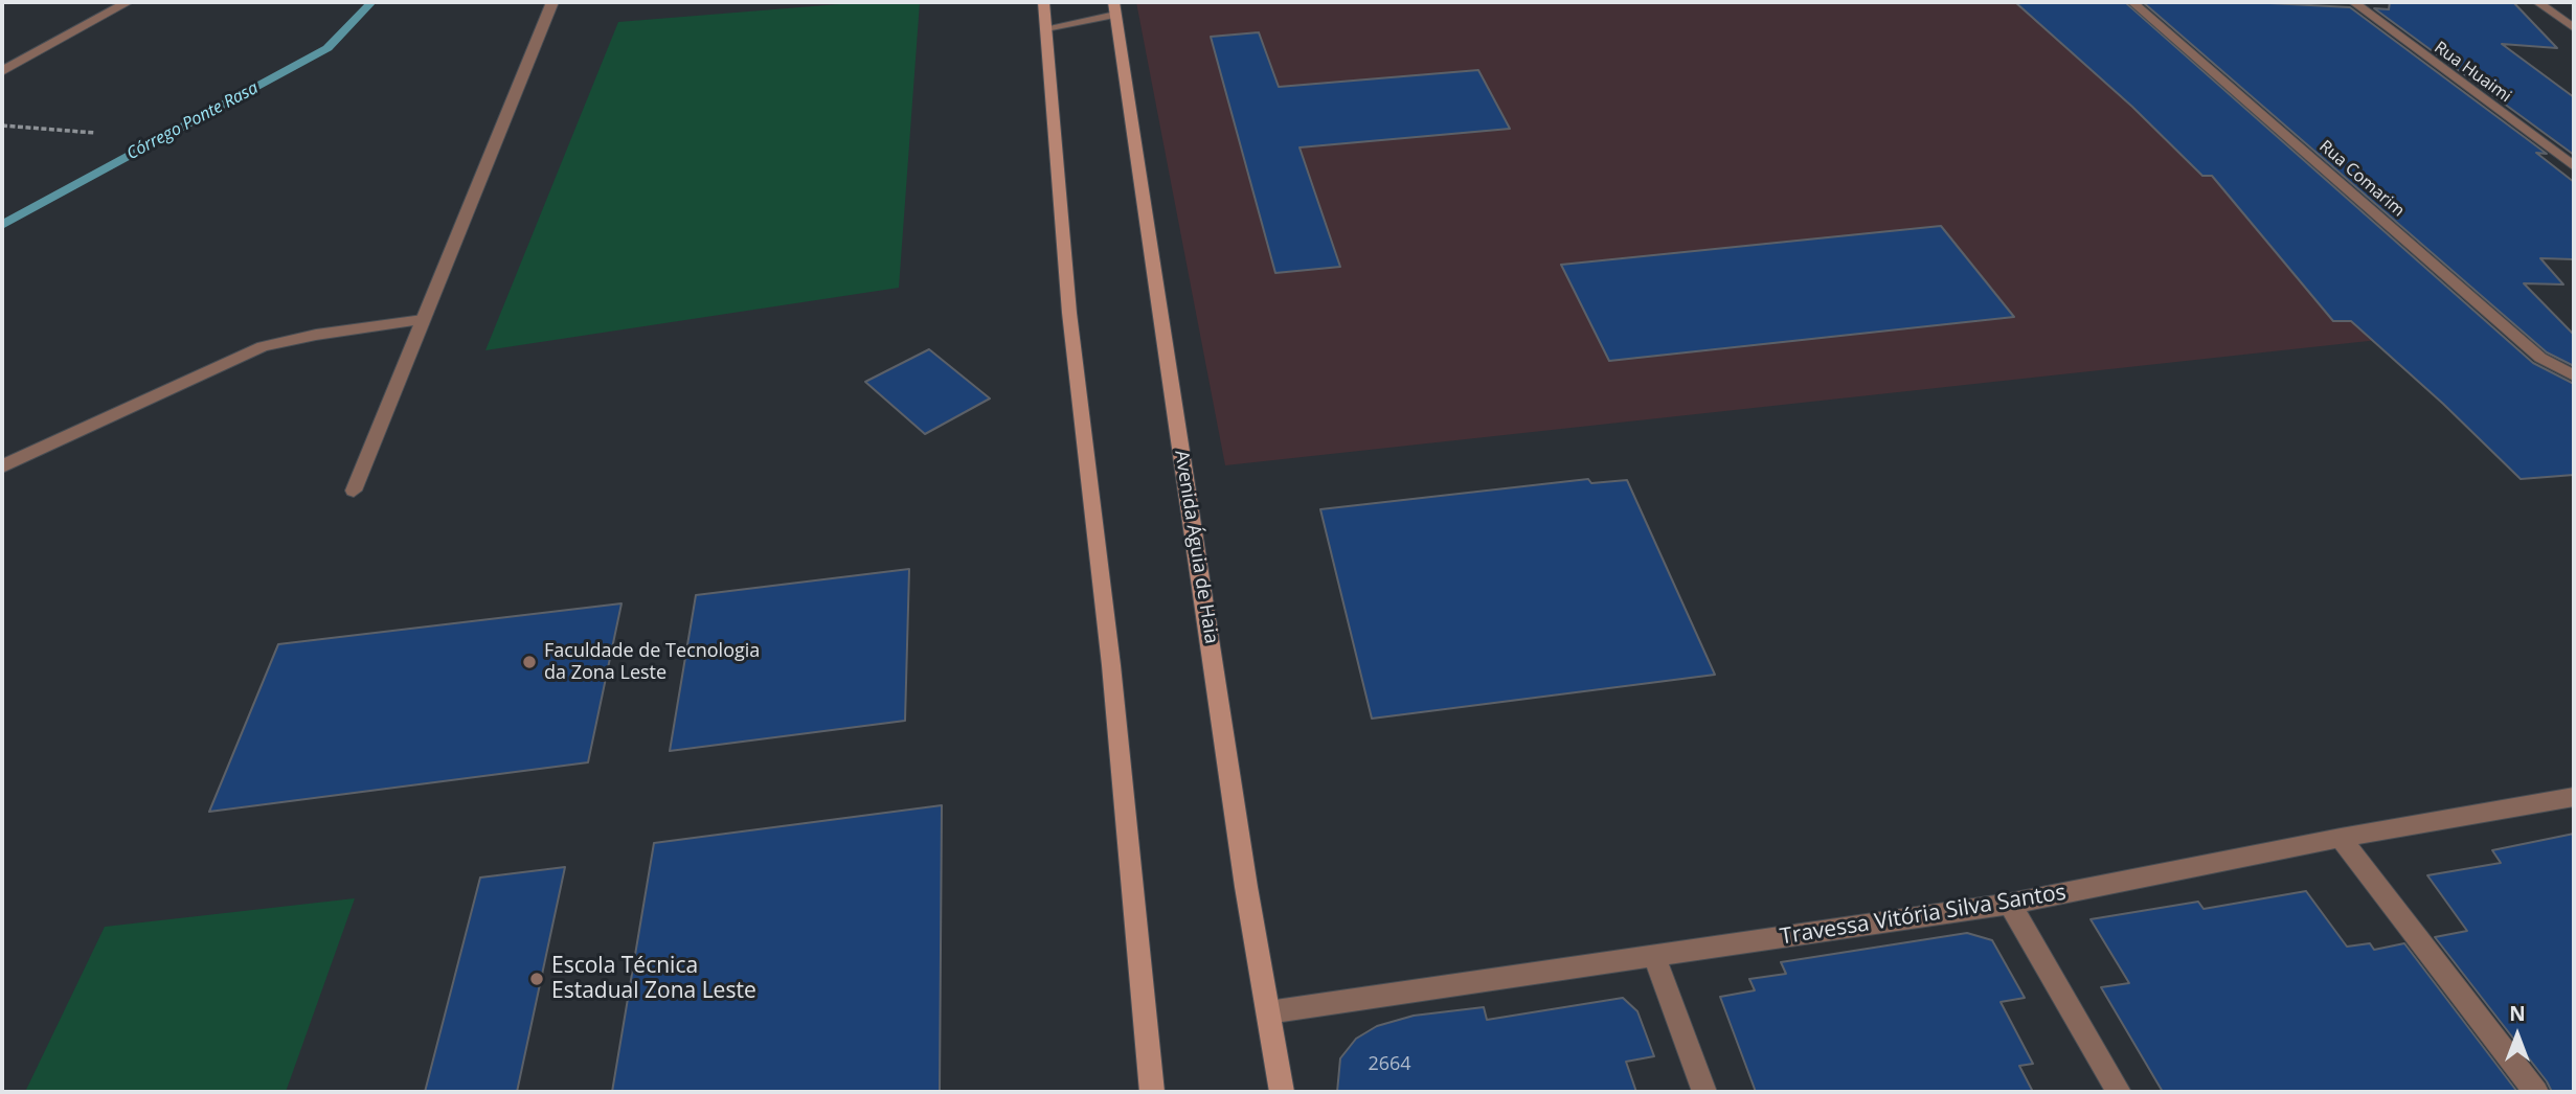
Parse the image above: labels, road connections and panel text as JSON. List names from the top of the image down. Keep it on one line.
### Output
{"streets":{"main road":["Avenida Águia de Haia"],"street":["Rua Huaimi","Rua Comarim","Travessa Vitória Silva Santos"]},"crossings":[["Avenida Águia de Haia","Travessa Vitória Silva Santos"]],"water":["Córrego Ponte Rasa"],"places":["Faculdade de Tecnologia da Zona Leste","Escola Técnica Estadual Zona Leste"],"house_numbers":["2664"],"north":"top"}
